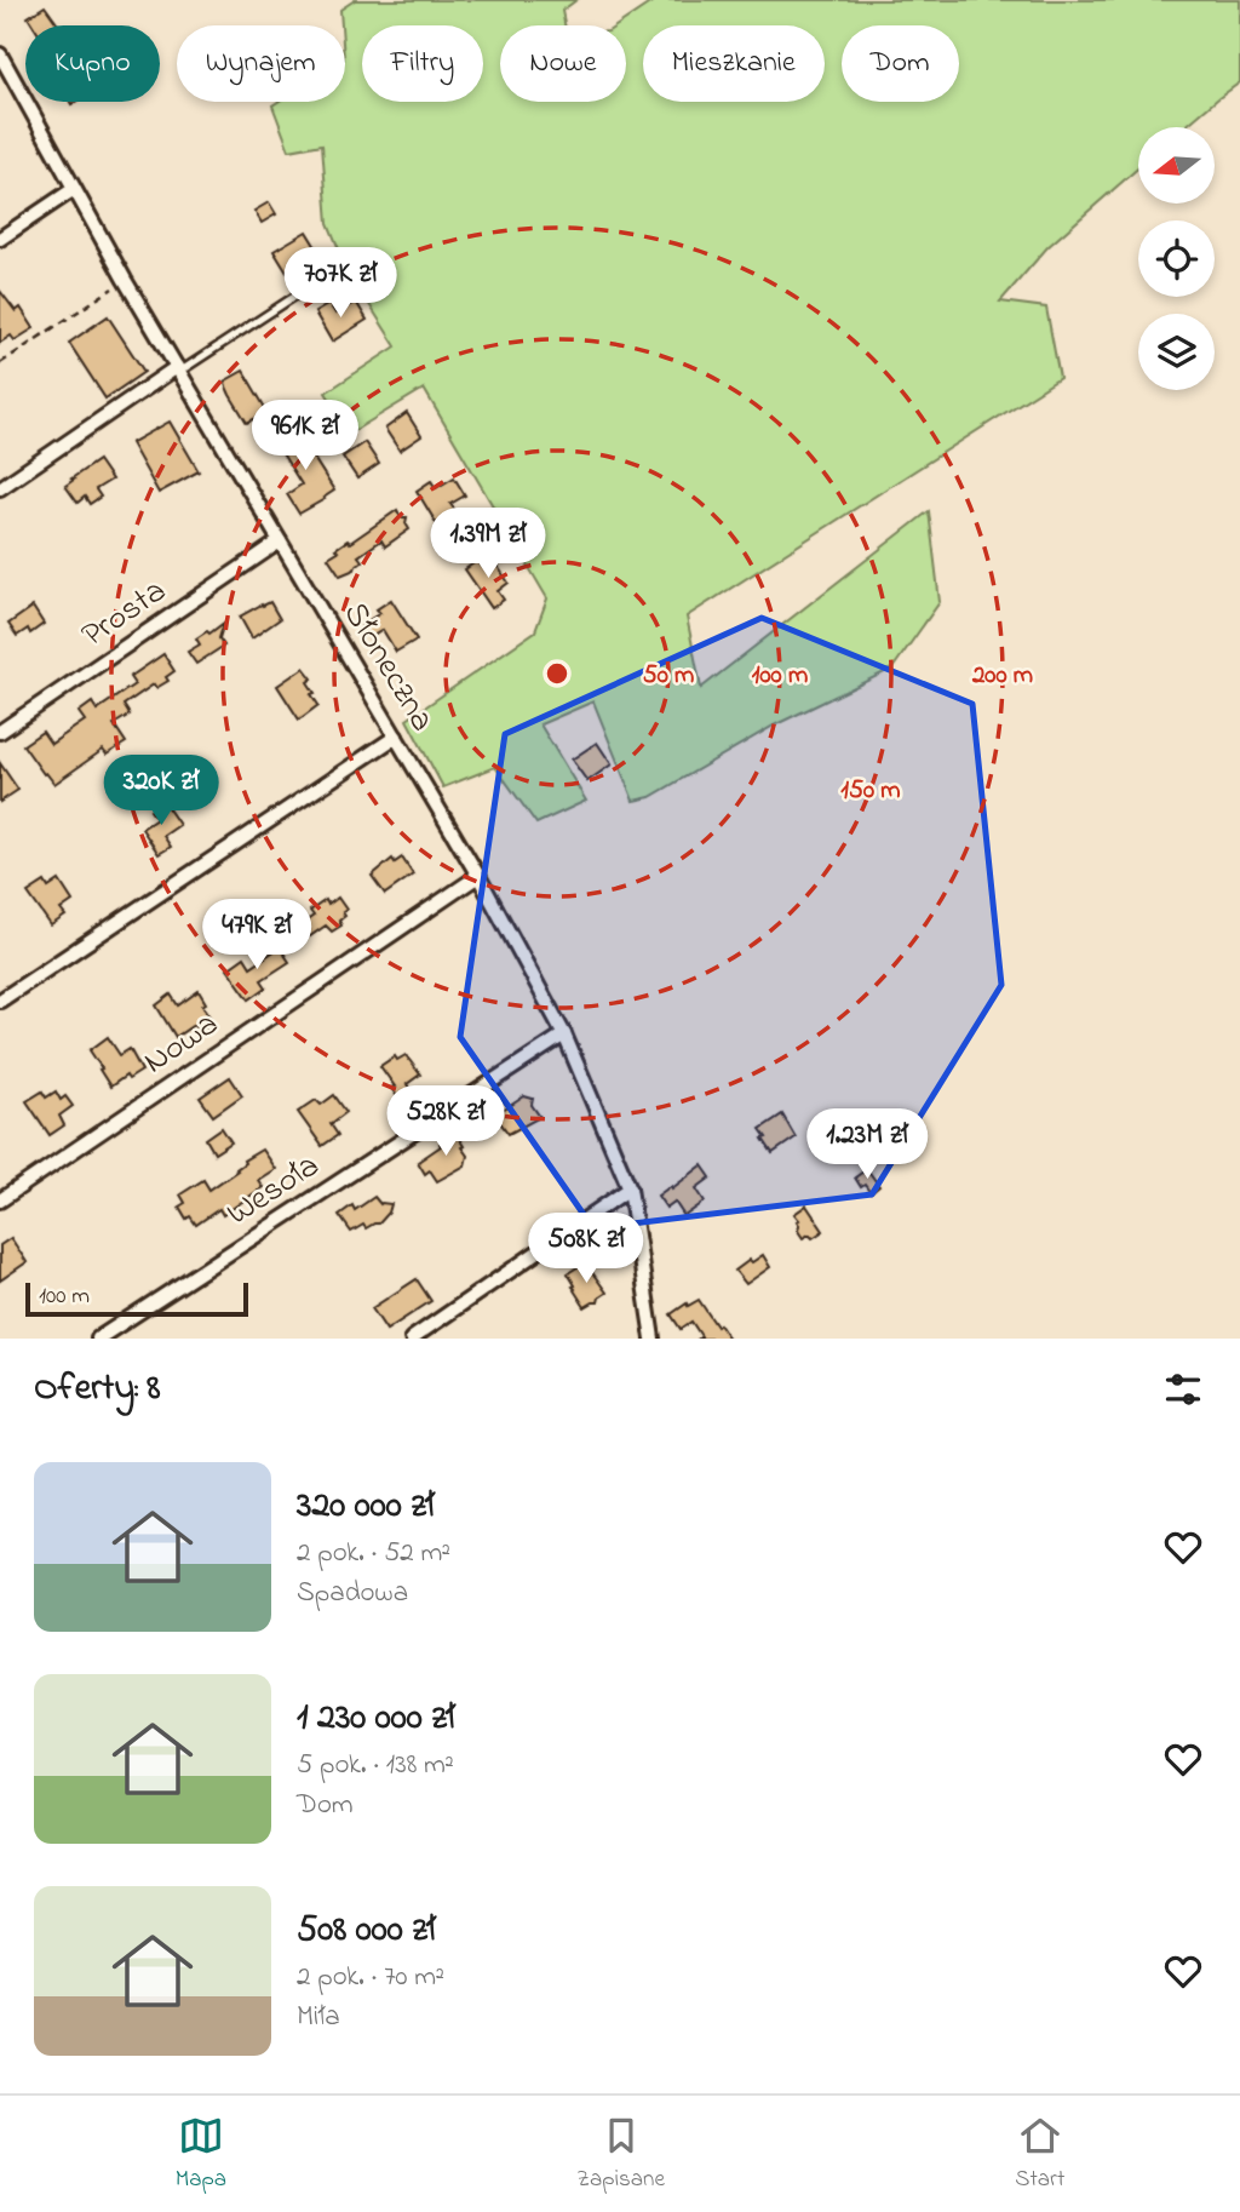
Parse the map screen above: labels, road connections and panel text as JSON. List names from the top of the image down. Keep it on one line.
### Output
{"streets":{"street":["Prosta","Słoneczna","Nowa","Wesoła"]},"crossings":[["Prosta","Słoneczna"],["Słoneczna","Nowa"],["Słoneczna","Wesoła"]],"scale_bar":"100 m","north":"left","page":{"chip":["Kupno","Wynajem","Filtry","Nowe","Mieszkanie","Dom"],"price":["707K zł","961K zł","1.39M zł","320K zł","479K zł","528K zł","1.23M zł","508K zł"],"scale":"100 m","heading":"Oferty: 8","list":[{"name":"320 000 zł","note":"2 pok. · 52 m² · Spadowa"},{"name":"1 230 000 zł","note":"5 pok. · 138 m² · Dom"},{"name":"508 000 zł","note":"2 pok. · 70 m² · Miła"}],"tabs":["Mapa","Zapisane","Start"]},"rings":["50 m","100 m","200 m","150 m"]}
